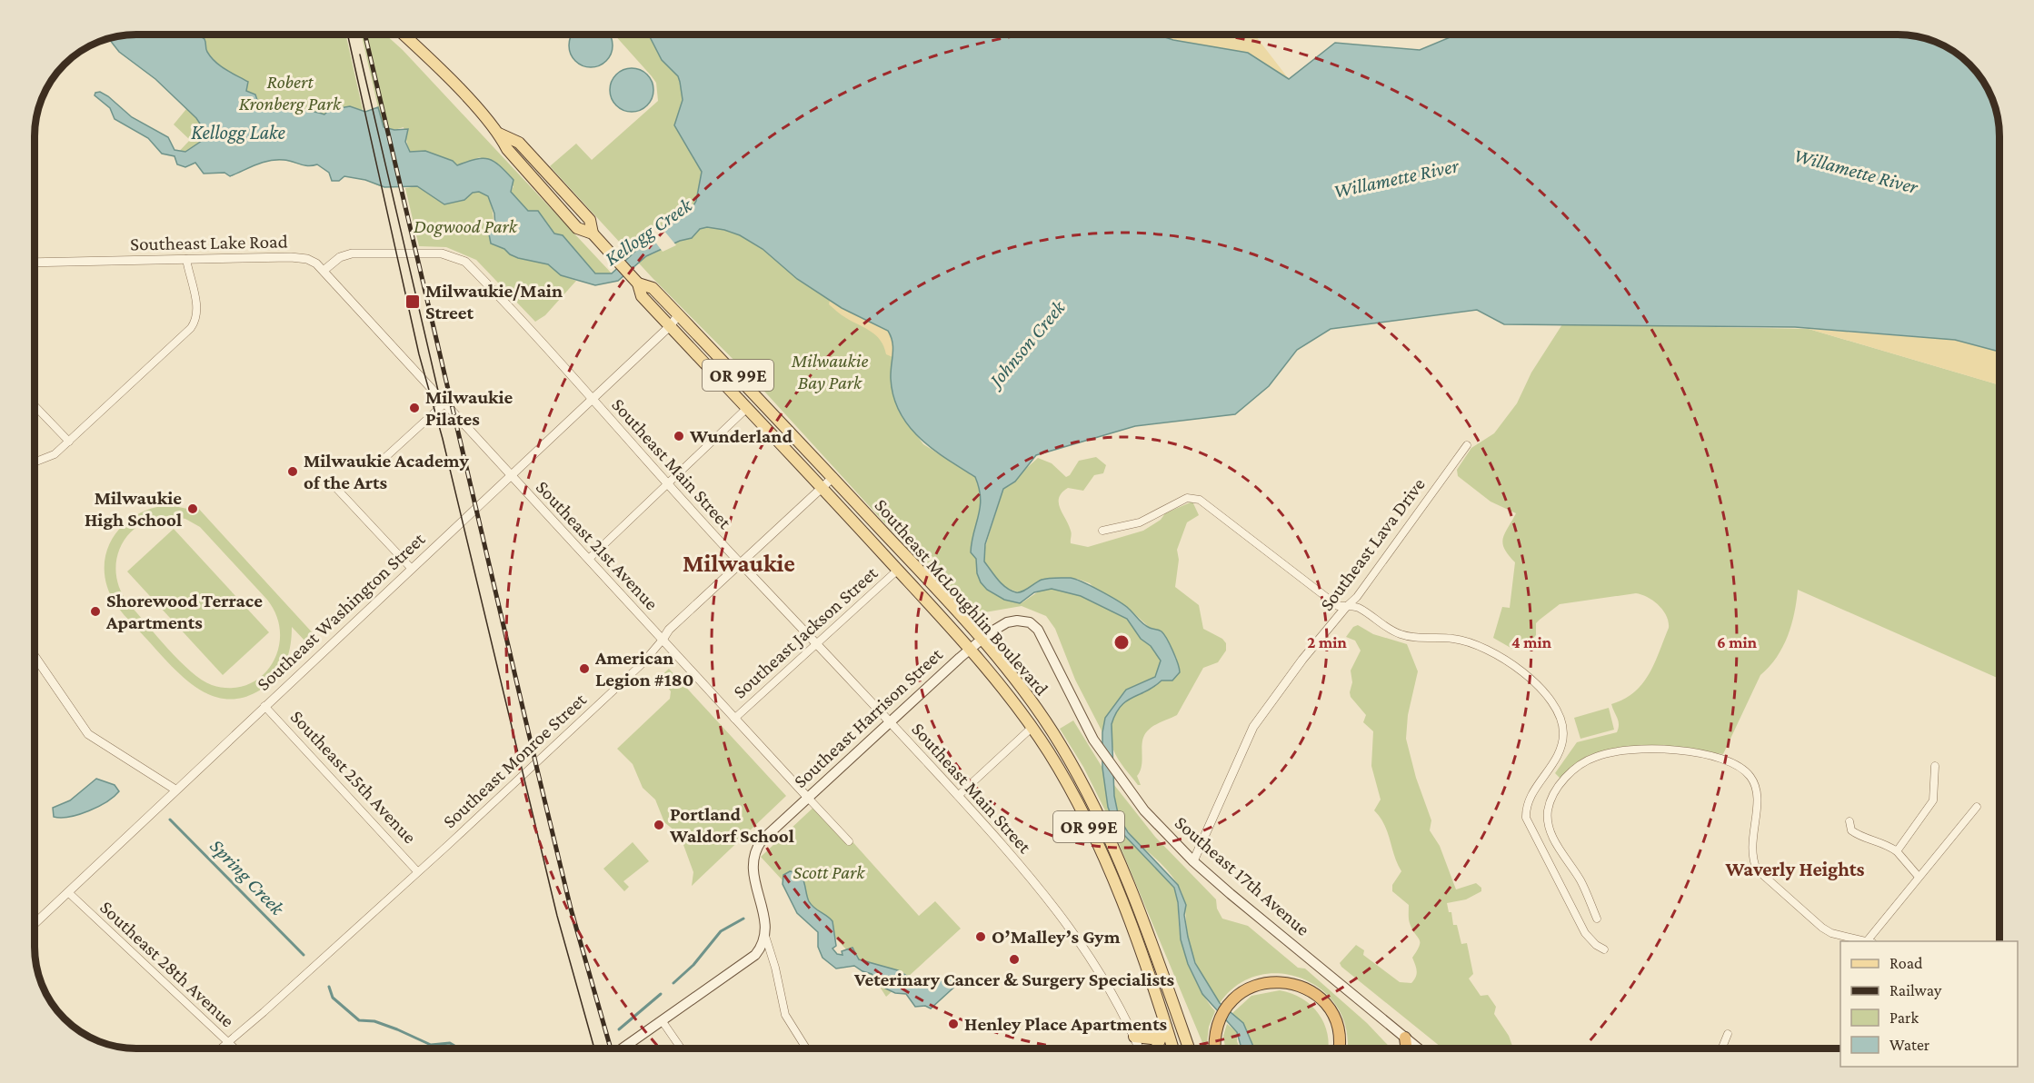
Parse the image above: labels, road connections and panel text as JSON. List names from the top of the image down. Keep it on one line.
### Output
{"streets":{"main road":["OR 99E","Southeast McLoughlin Boulevard","Southeast Harrison Street","Southeast 17th Avenue"],"street":["Southeast Lake Road","Southeast Main Street","Southeast Lava Drive","Southeast 21st Avenue","Southeast Washington Street","Southeast Jackson Street","Southeast Monroe Street","Southeast 25th Avenue","Southeast 28th Avenue"]},"crossings":[["Southeast Lake Road","Southeast Main Street"],["Southeast Lake Road","Southeast 21st Avenue"],["Southeast Main Street","Southeast 21st Avenue"],["Southeast Main Street","Southeast Washington Street"],["Southeast Main Street","Southeast Jackson Street"],["Southeast Main Street","Southeast Harrison Street"],["Southeast Main Street","Southeast Monroe Street"],["Southeast Lava Drive","Southeast 17th Avenue"],["Southeast 21st Avenue","Southeast Washington Street"],["Southeast 21st Avenue","Southeast Jackson Street"],["Southeast 21st Avenue","Southeast Harrison Street"],["Southeast 21st Avenue","Southeast Monroe Street"],["Southeast McLoughlin Boulevard","Southeast Washington Street"],["Southeast McLoughlin Boulevard","Southeast Jackson Street"],["Southeast McLoughlin Boulevard","Southeast Harrison Street"],["Southeast McLoughlin Boulevard","Southeast Monroe Street"],["Southeast McLoughlin Boulevard","Southeast 17th Avenue"],["Southeast Washington Street","Southeast 25th Avenue"],["Southeast Washington Street","Southeast 28th Avenue"],["Southeast Harrison Street","Southeast 17th Avenue"],["Southeast Monroe Street","Southeast 25th Avenue"],["Southeast Monroe Street","Southeast 28th Avenue"]],"districts":["Milwaukie","Waverly Heights"],"water":["Kellogg Lake","Willamette River","Kellogg Creek","Johnson Creek","Spring Creek"],"parks":["Robert Kronberg Park","Dogwood Park","Milwaukie Bay Park","Scott Park"],"places":{"transit":["Milwaukie/Main Street"],"other":["Milwaukie Pilates","Wunderland","Milwaukie Academy of the Arts","Milwaukie High School","Shorewood Terrace Apartments","American Legion #180","Portland Waldorf School","O’Malley’s Gym","Veterinary Cancer & Surgery Specialists","Henley Place Apartments"]},"legend":["Road","Railway","Park","Water"],"rings":["2 min","4 min","6 min"]}
